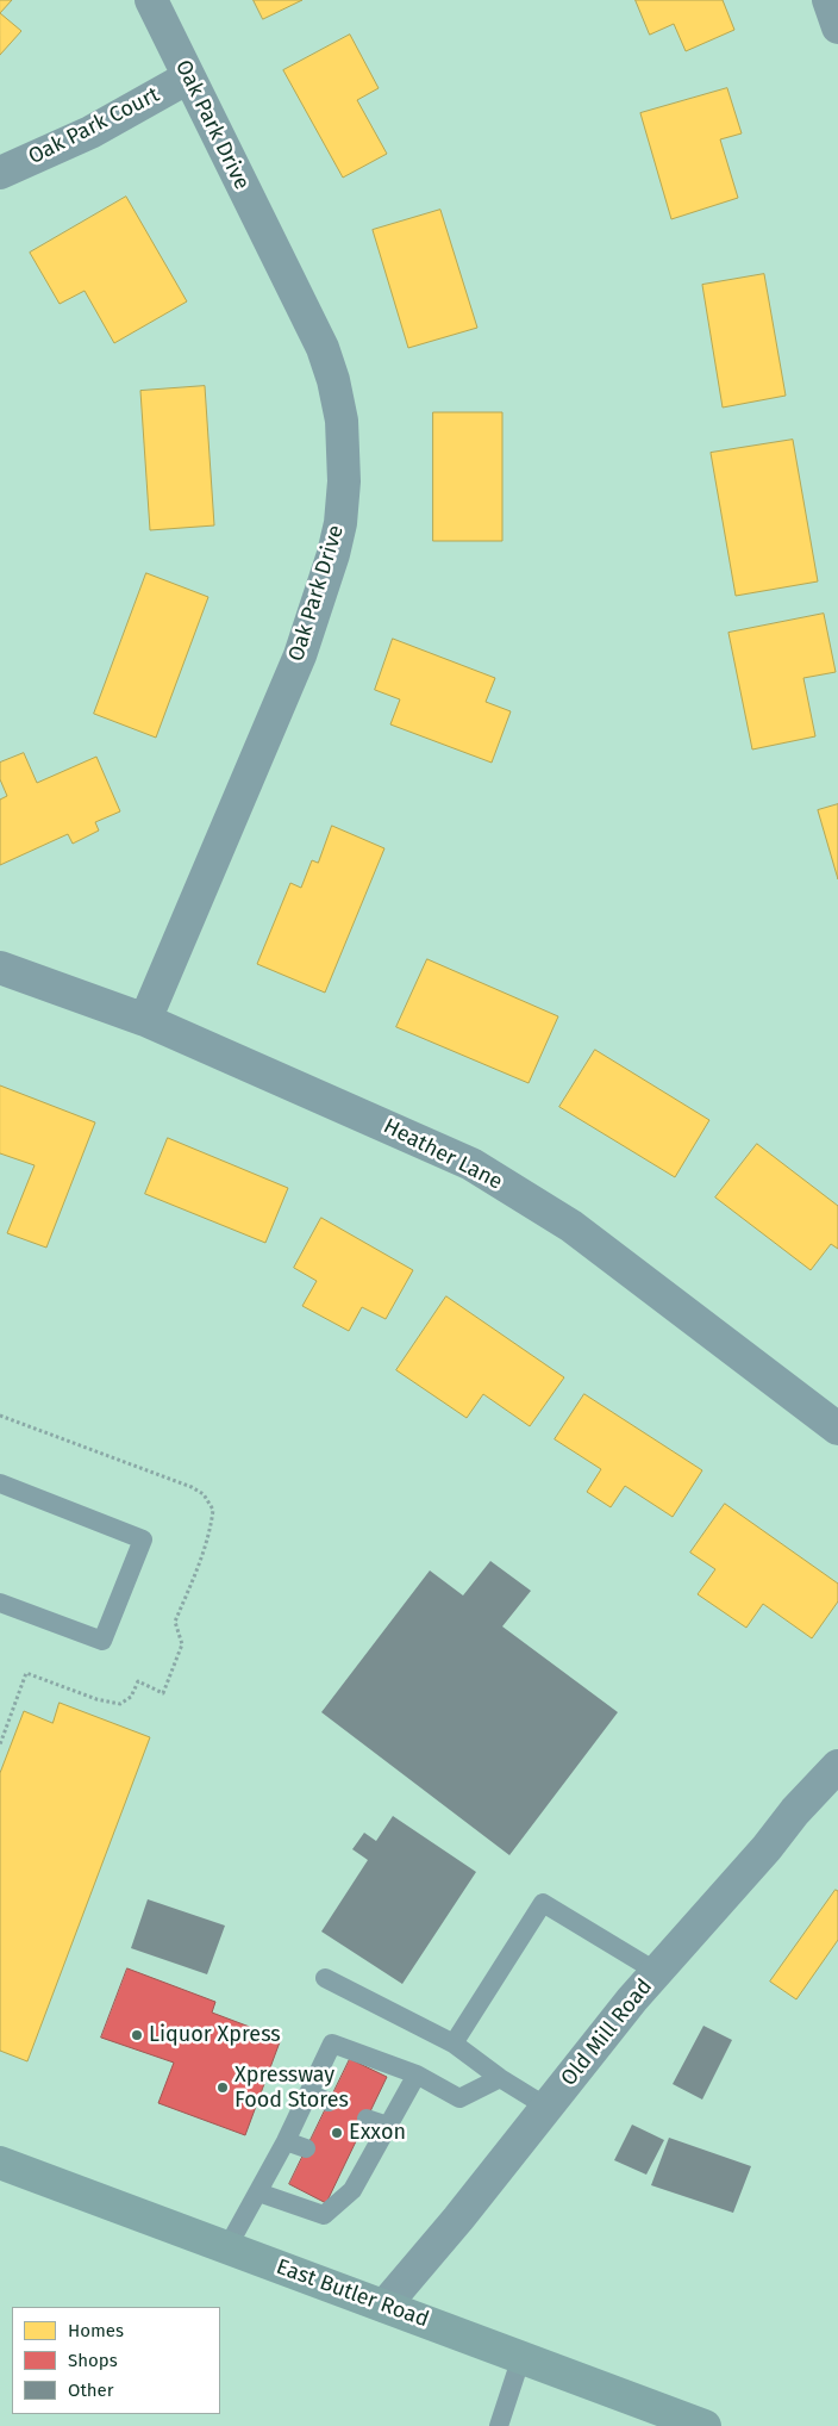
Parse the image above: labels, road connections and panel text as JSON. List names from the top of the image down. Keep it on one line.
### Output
{"streets":{"main road":["East Butler Road"],"street":["Oak Park Drive","Oak Park Court","Heather Lane","Old Mill Road"]},"crossings":[["Oak Park Drive","Oak Park Court"],["Oak Park Drive","Heather Lane"],["Old Mill Road","East Butler Road"]],"places":["Liquor Xpress","Xpressway Food Stores","Exxon"],"legend":["Homes","Shops","Other"]}
